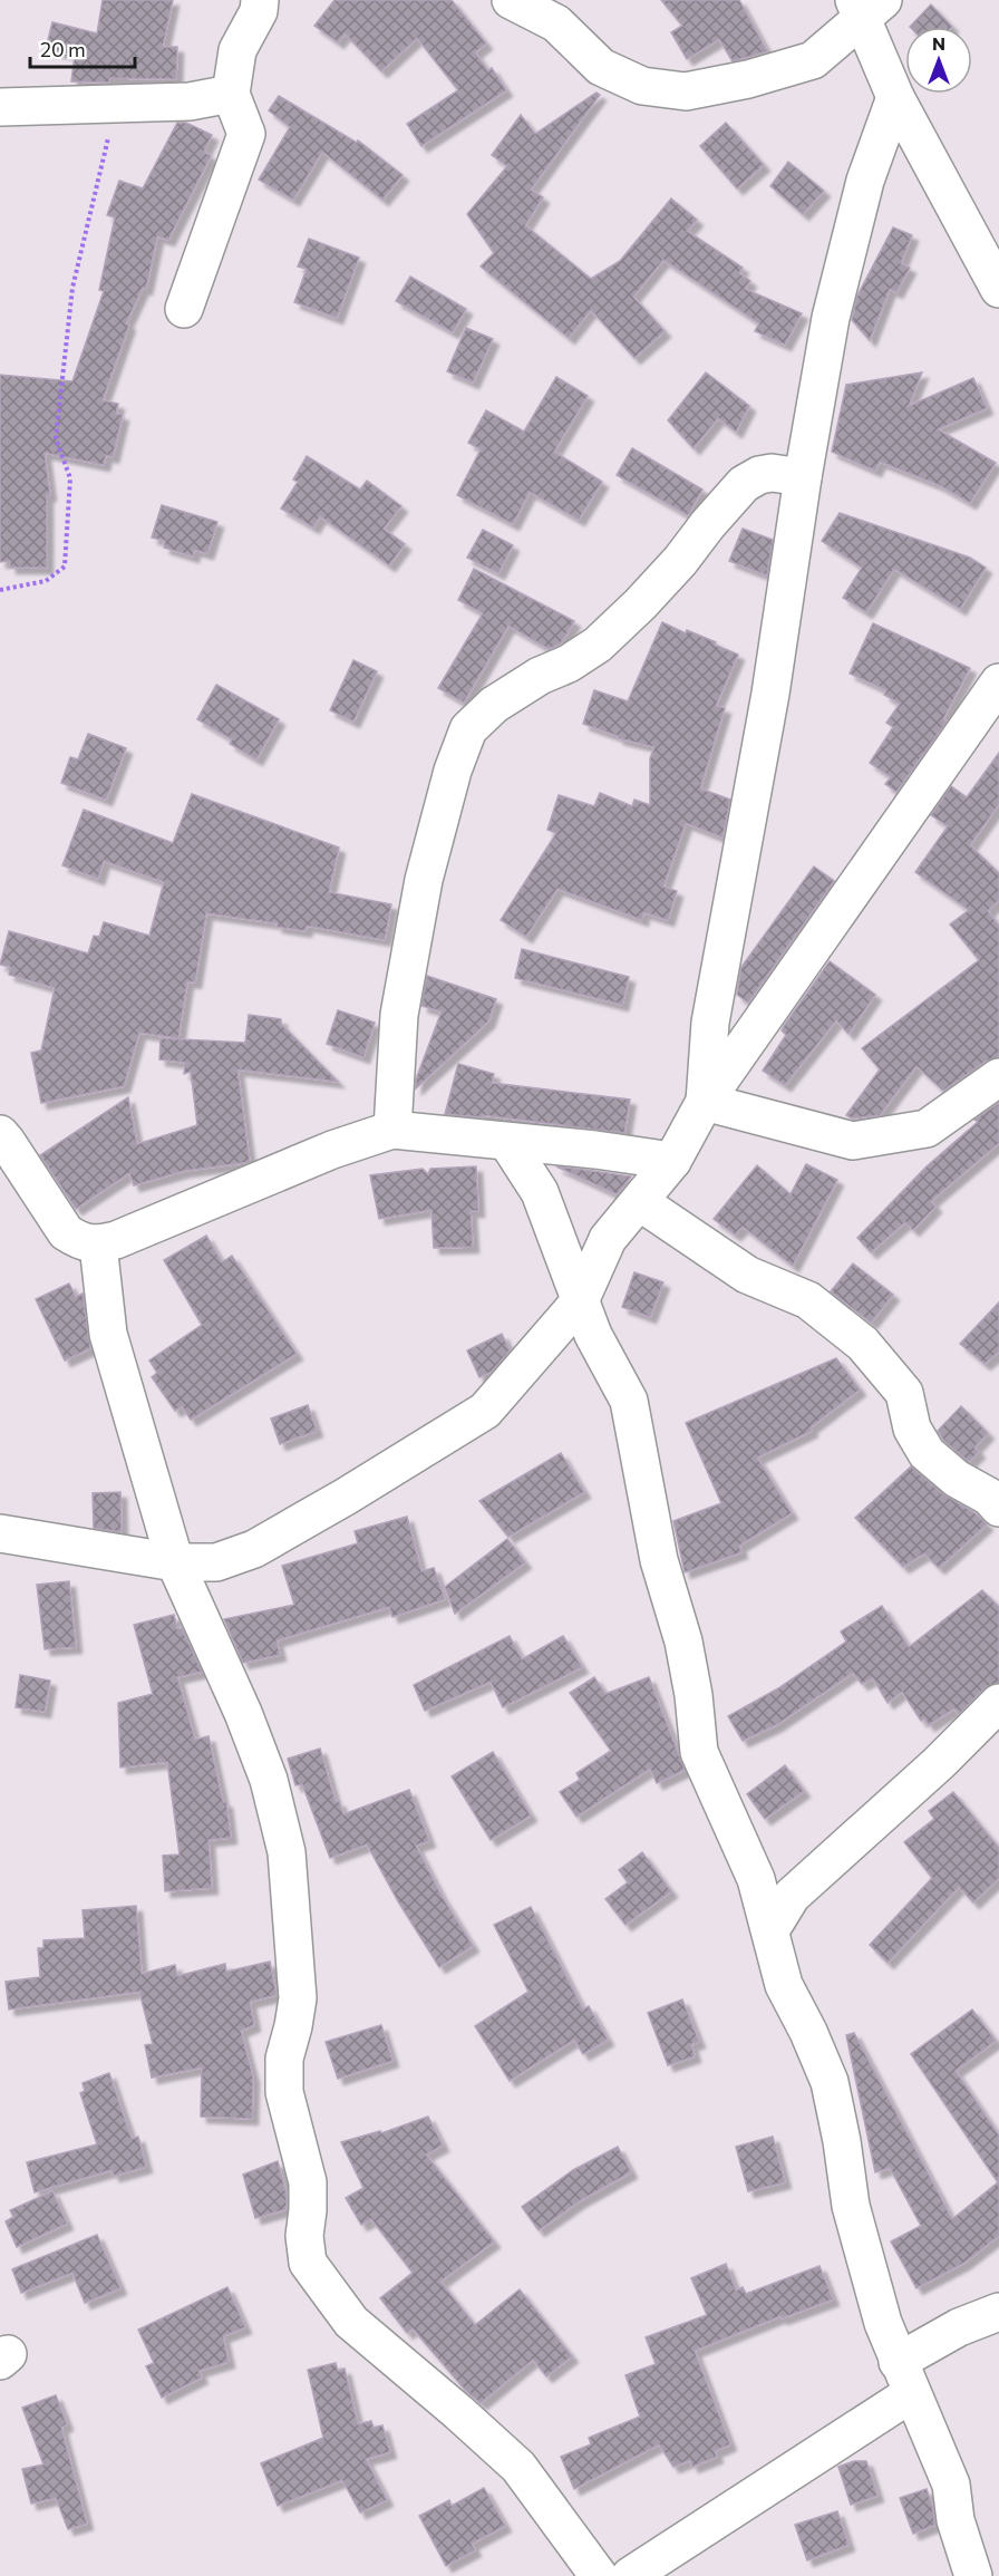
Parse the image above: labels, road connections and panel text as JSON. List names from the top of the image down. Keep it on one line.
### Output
{"scale_bar":"20 m","north":"top"}
